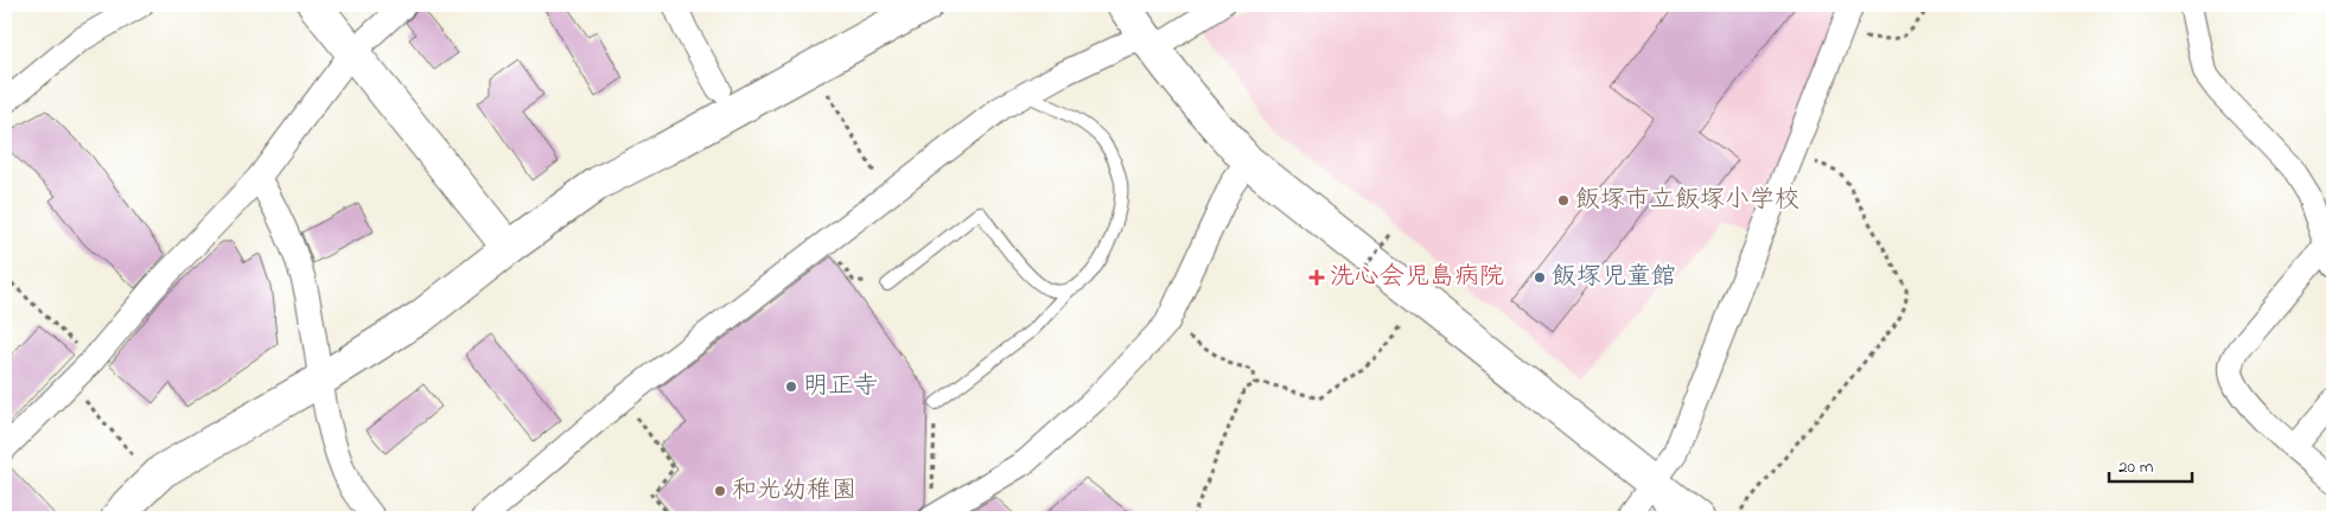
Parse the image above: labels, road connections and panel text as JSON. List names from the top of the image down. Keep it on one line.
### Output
{"places":{"other":["飯塚市立飯塚小学校","飯塚児童館","明正寺","和光幼稚園"],"health":["洗心会児島病院"]},"scale_bar":"20 m"}
